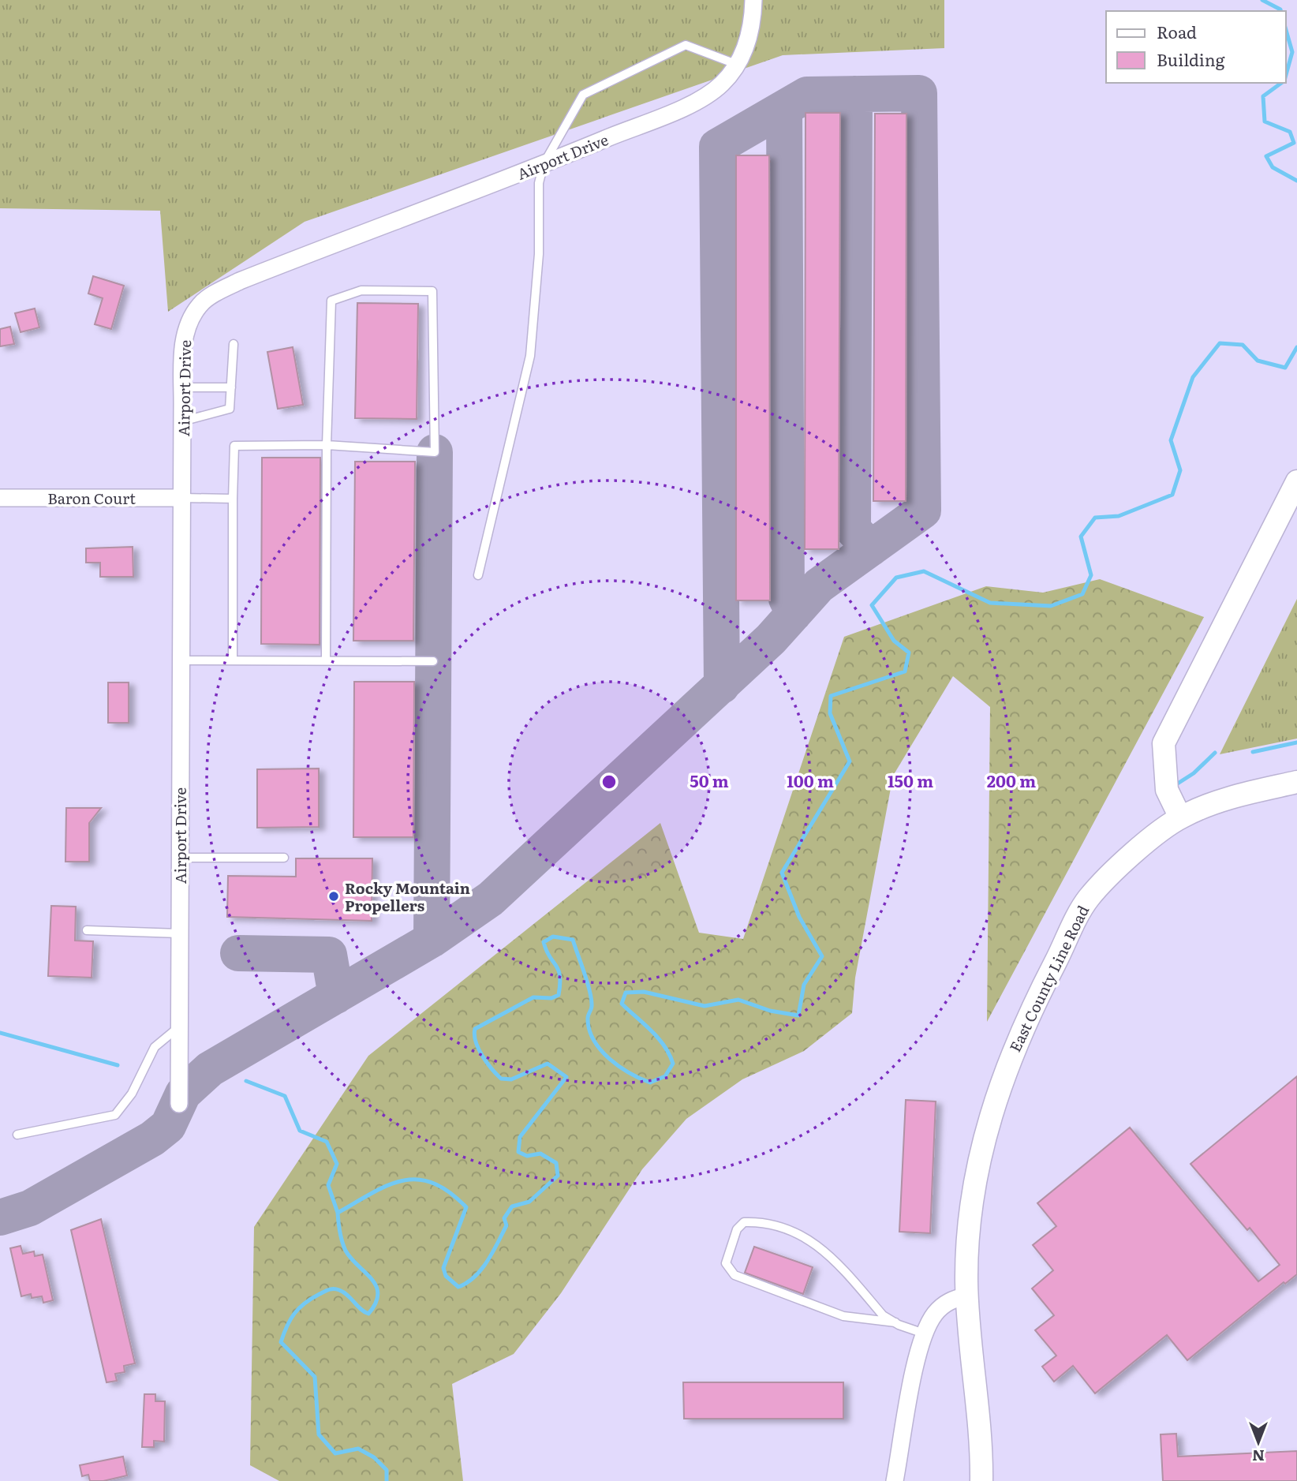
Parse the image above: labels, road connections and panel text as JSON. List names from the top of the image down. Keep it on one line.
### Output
{"streets":{"main road":["East County Line Road"],"street":["Airport Drive","Baron Court"]},"crossings":[["Airport Drive","Baron Court"]],"places":["Rocky Mountain Propellers"],"legend":["Road","Building"],"north":"bottom","rings":["50 m","100 m","150 m","200 m"]}
